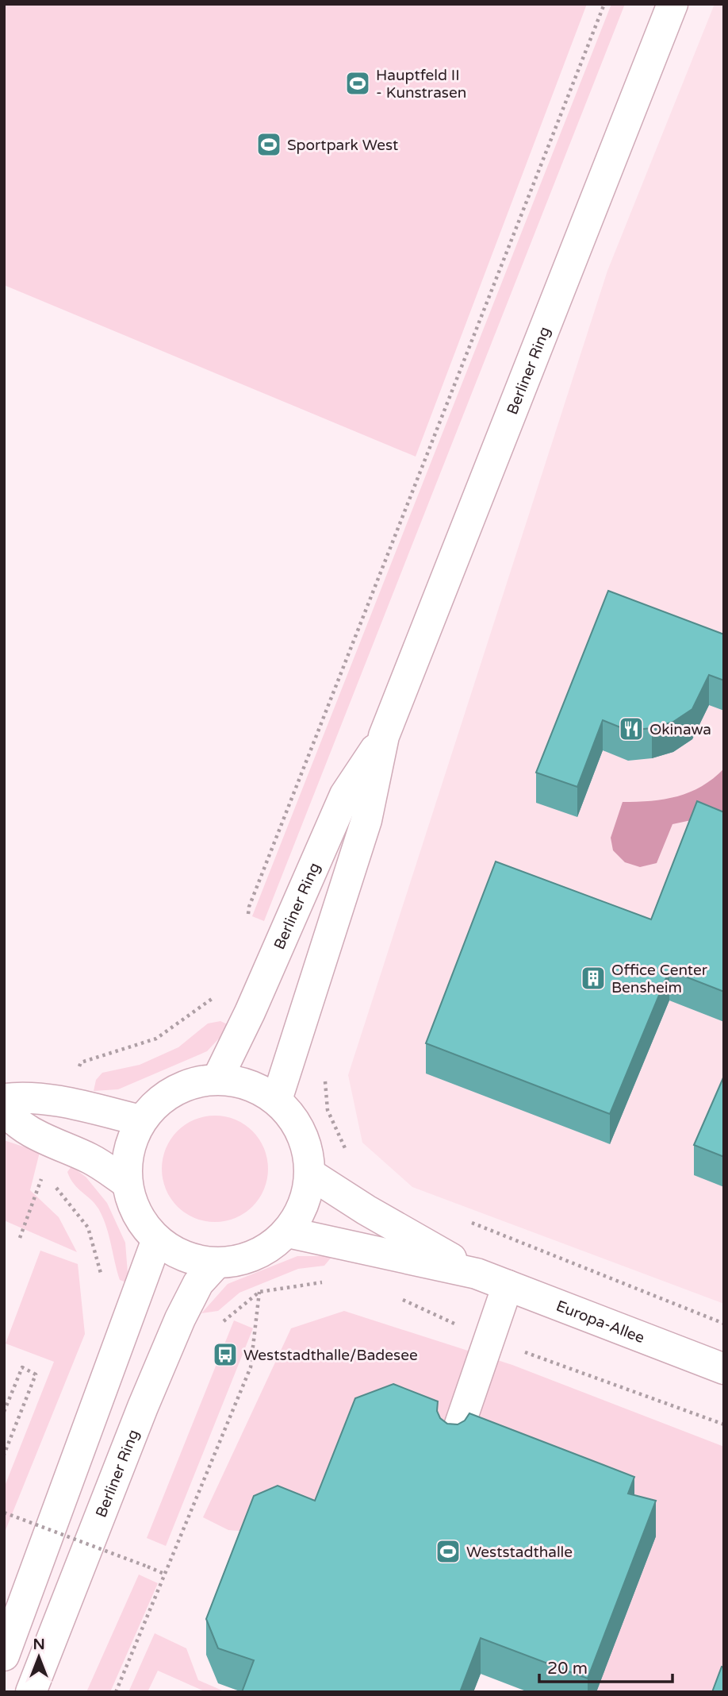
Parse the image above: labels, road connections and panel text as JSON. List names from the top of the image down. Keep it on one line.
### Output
{"streets":{"street":["Berliner Ring","Europa-Allee"]},"crossings":[["Berliner Ring","Europa-Allee"]],"places":{"sports":["Hauptfeld II - Kunstrasen","Sportpark West","Weststadthalle"],"restaurant":["Okinawa"],"building":["Office Center Bensheim"],"bus stop":["Weststadthalle/Badesee"]},"scale_bar":"20 m","north":"top"}
